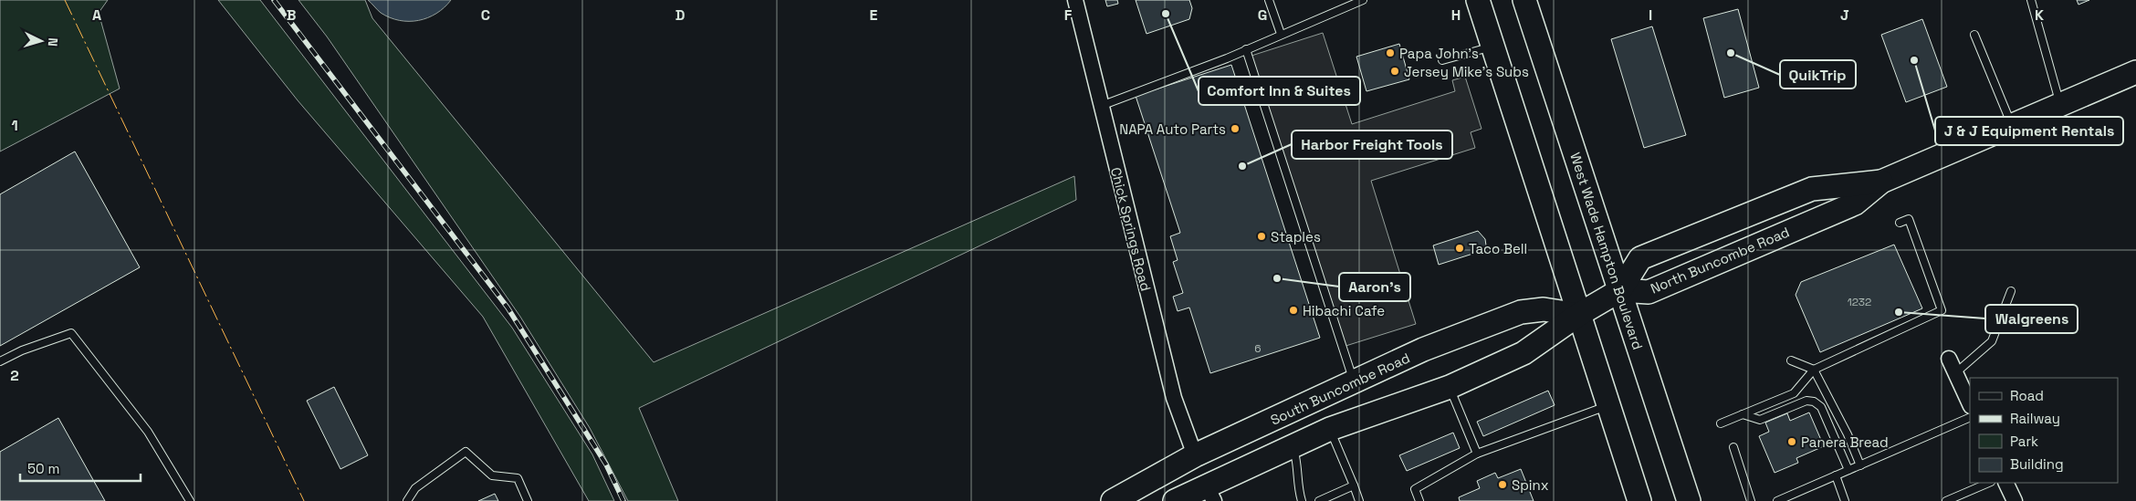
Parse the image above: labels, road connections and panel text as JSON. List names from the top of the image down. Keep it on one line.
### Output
{"streets":{"main road":["West Wade Hampton Boulevard","North Buncombe Road","South Buncombe Road"],"street":["Chick Springs Road"]},"crossings":[["Chick Springs Road","South Buncombe Road"],["West Wade Hampton Boulevard","North Buncombe Road"]],"places":["Comfort Inn & Suites","Papa John's","QuikTrip","J & J Equipment Rentals","Jersey Mike's Subs","NAPA Auto Parts","Harbor Freight Tools","Staples","Taco Bell","Aaron's","Hibachi Cafe","Walgreens","Panera Bread","Spinx"],"house_numbers":["1232","6"],"legend":["Road","Railway","Park","Building"],"scale_bar":"50 m","north":"right","grid":{"columns":["A","B","C","D","E","F","G","H","I","J","K"],"rows":["1","2"]}}
